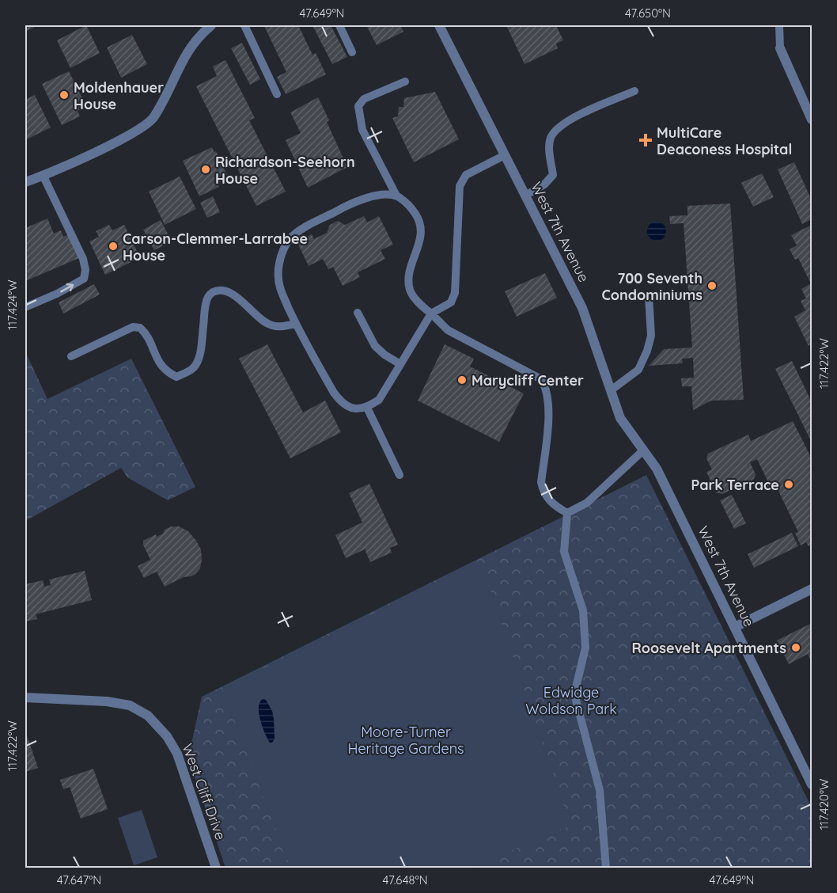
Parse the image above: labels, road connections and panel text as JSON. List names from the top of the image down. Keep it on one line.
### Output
{"streets":{"street":["West 7th Avenue","West Cliff Drive"]},"parks":["Edwidge Woldson Park","Moore-Turner Heritage Gardens"],"places":{"other":["Moldenhauer House","Richardson-Seehorn House","Carson-Clemmer-Larrabee House","700 Seventh Condominiums","Marycliff Center","Park Terrace","Roosevelt Apartments"],"health":["MultiCare Deaconess Hospital"]},"coordinates":["47.649°N","47.650°N","117.424°W","117.422°W","117.420°W","47.647°N","47.648°N"]}
